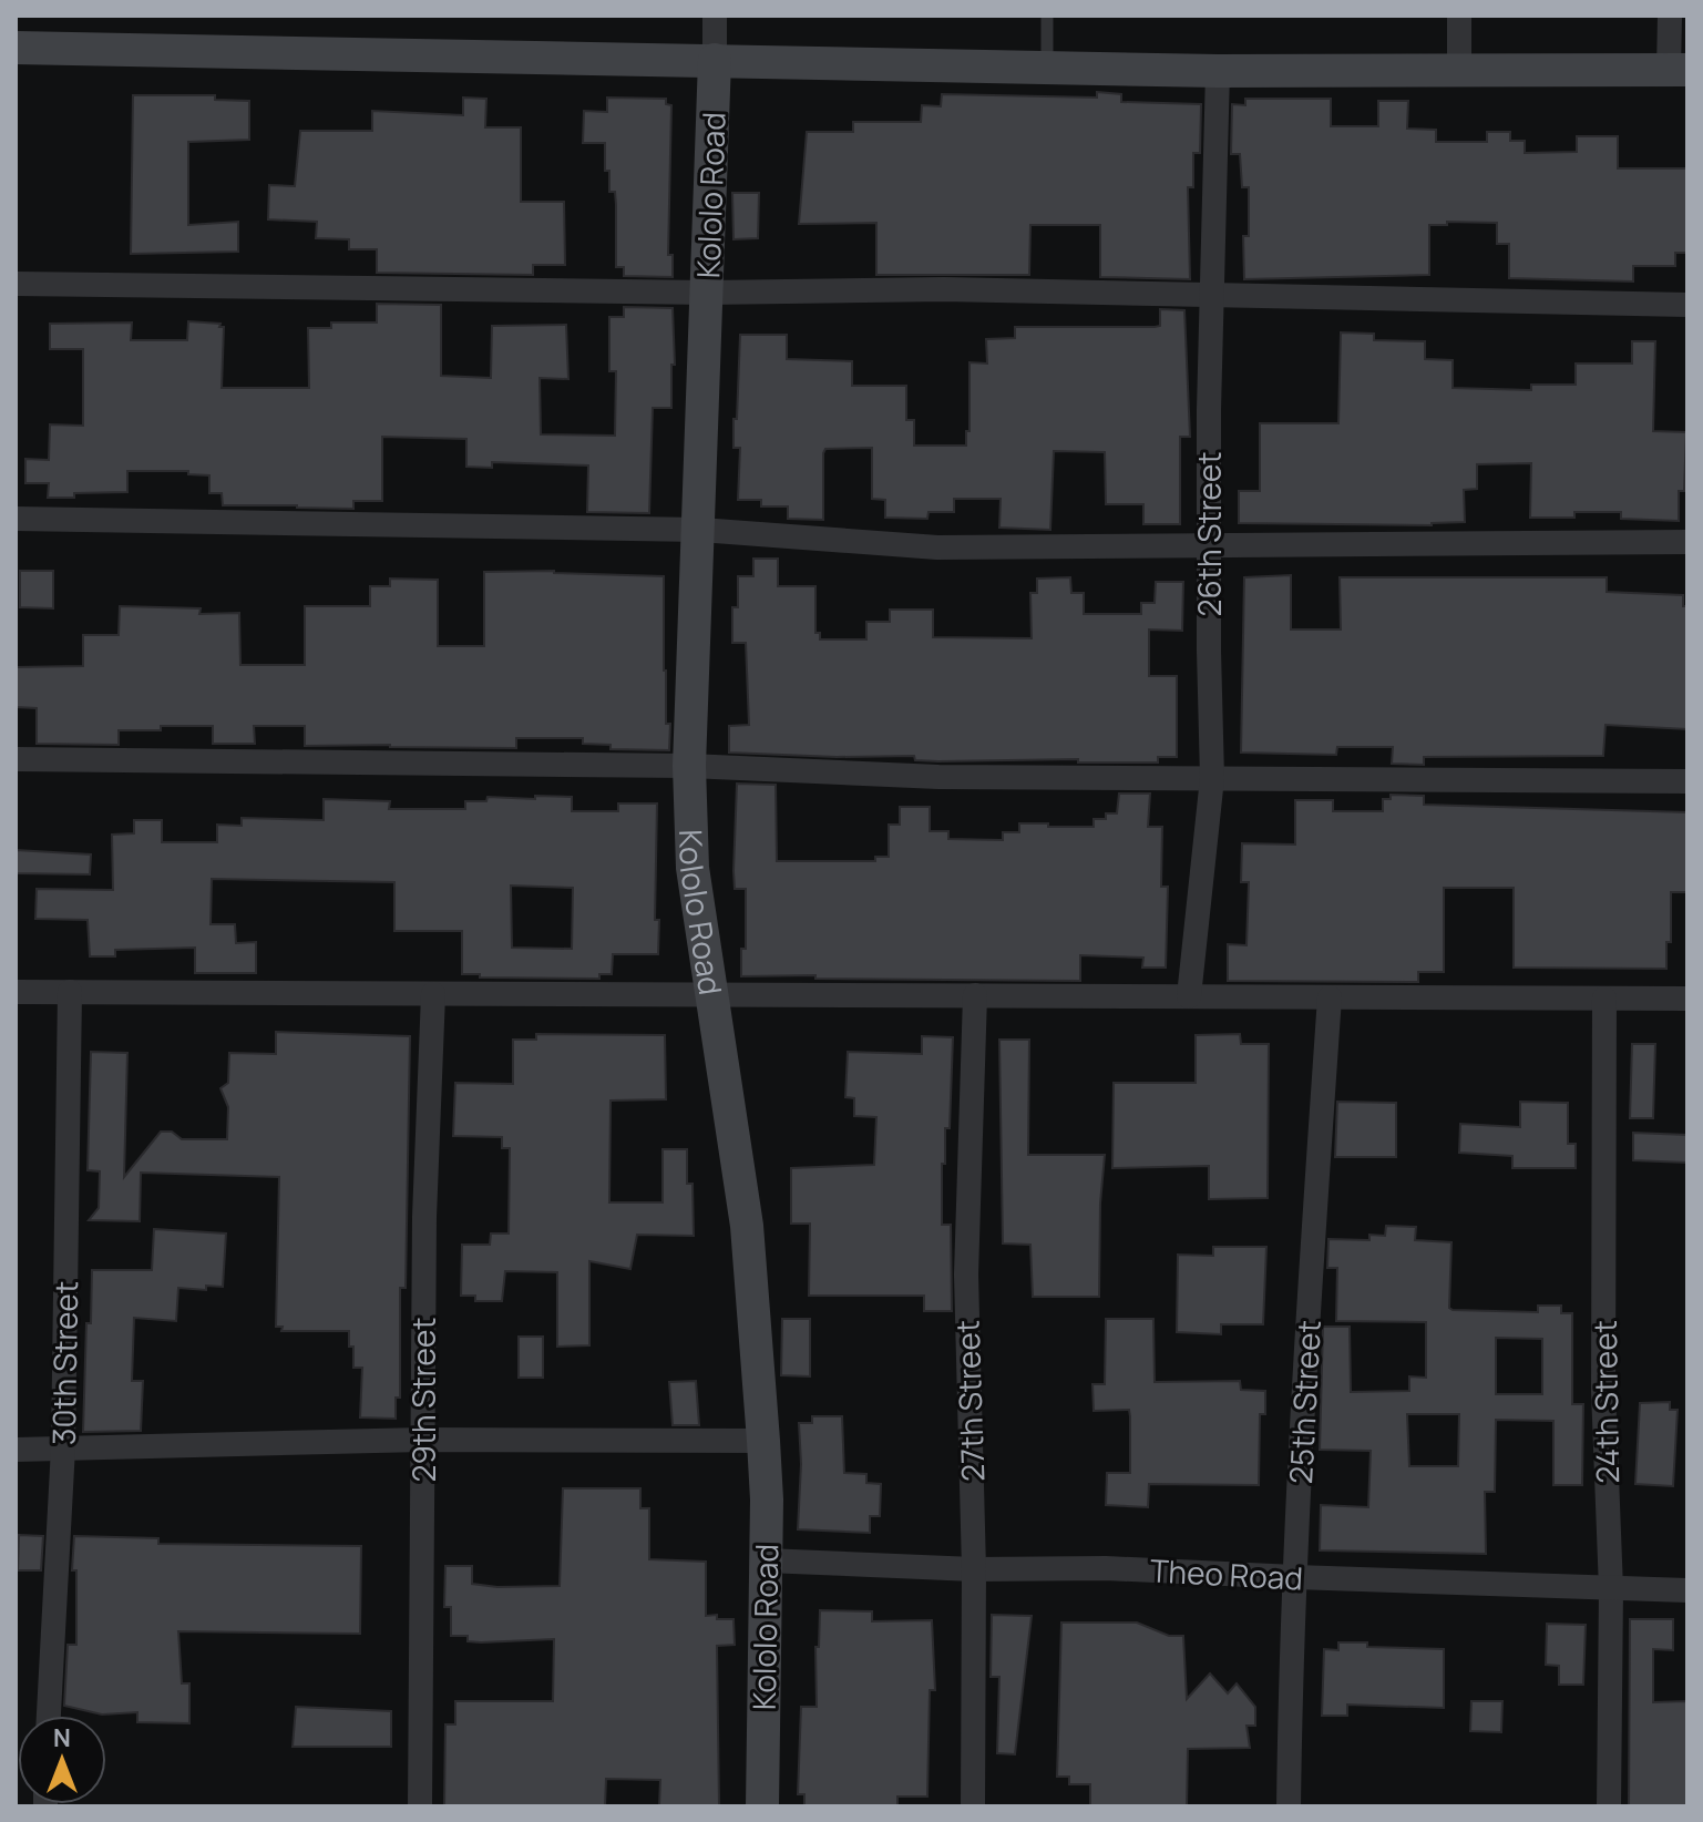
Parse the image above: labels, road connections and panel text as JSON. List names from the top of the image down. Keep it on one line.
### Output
{"streets":{"street":["Kololo Road","26th Street","30th Street","29th Street","27th Street","25th Street","24th Street","Theo Road"]},"crossings":[["Kololo Road","Theo Road"],["27th Street","Theo Road"],["25th Street","Theo Road"],["24th Street","Theo Road"]],"north":"top"}
